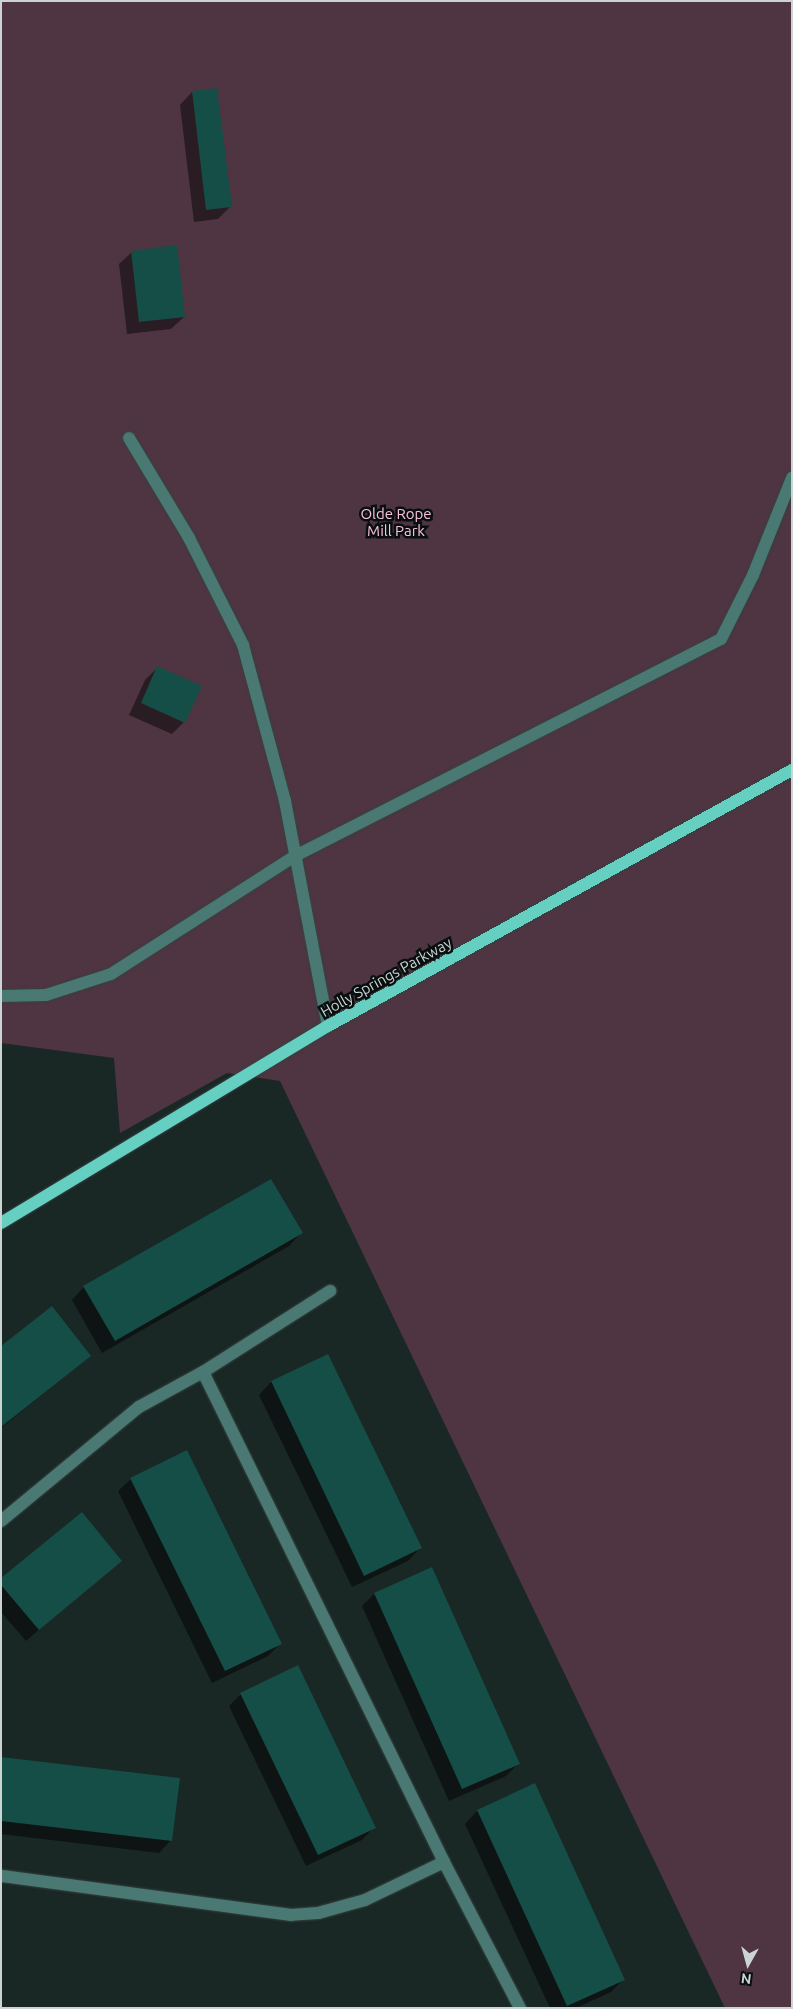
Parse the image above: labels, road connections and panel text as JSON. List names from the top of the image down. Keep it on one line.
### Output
{"streets":{"main road":["Holly Springs Parkway"]},"parks":["Olde Rope Mill Park"],"north":"bottom"}
